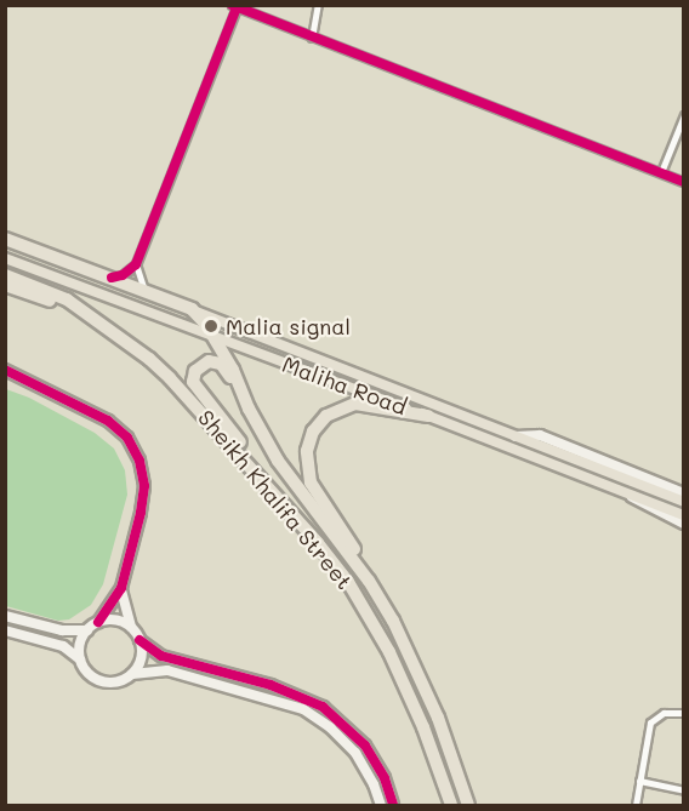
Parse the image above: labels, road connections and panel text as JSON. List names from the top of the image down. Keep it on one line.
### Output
{"streets":{"highway":["Sheikh Khalifa Street"],"main road":["Maliha Road"]},"crossings":[["Maliha Road","Sheikh Khalifa Street"]],"places":["Malia signal"]}
